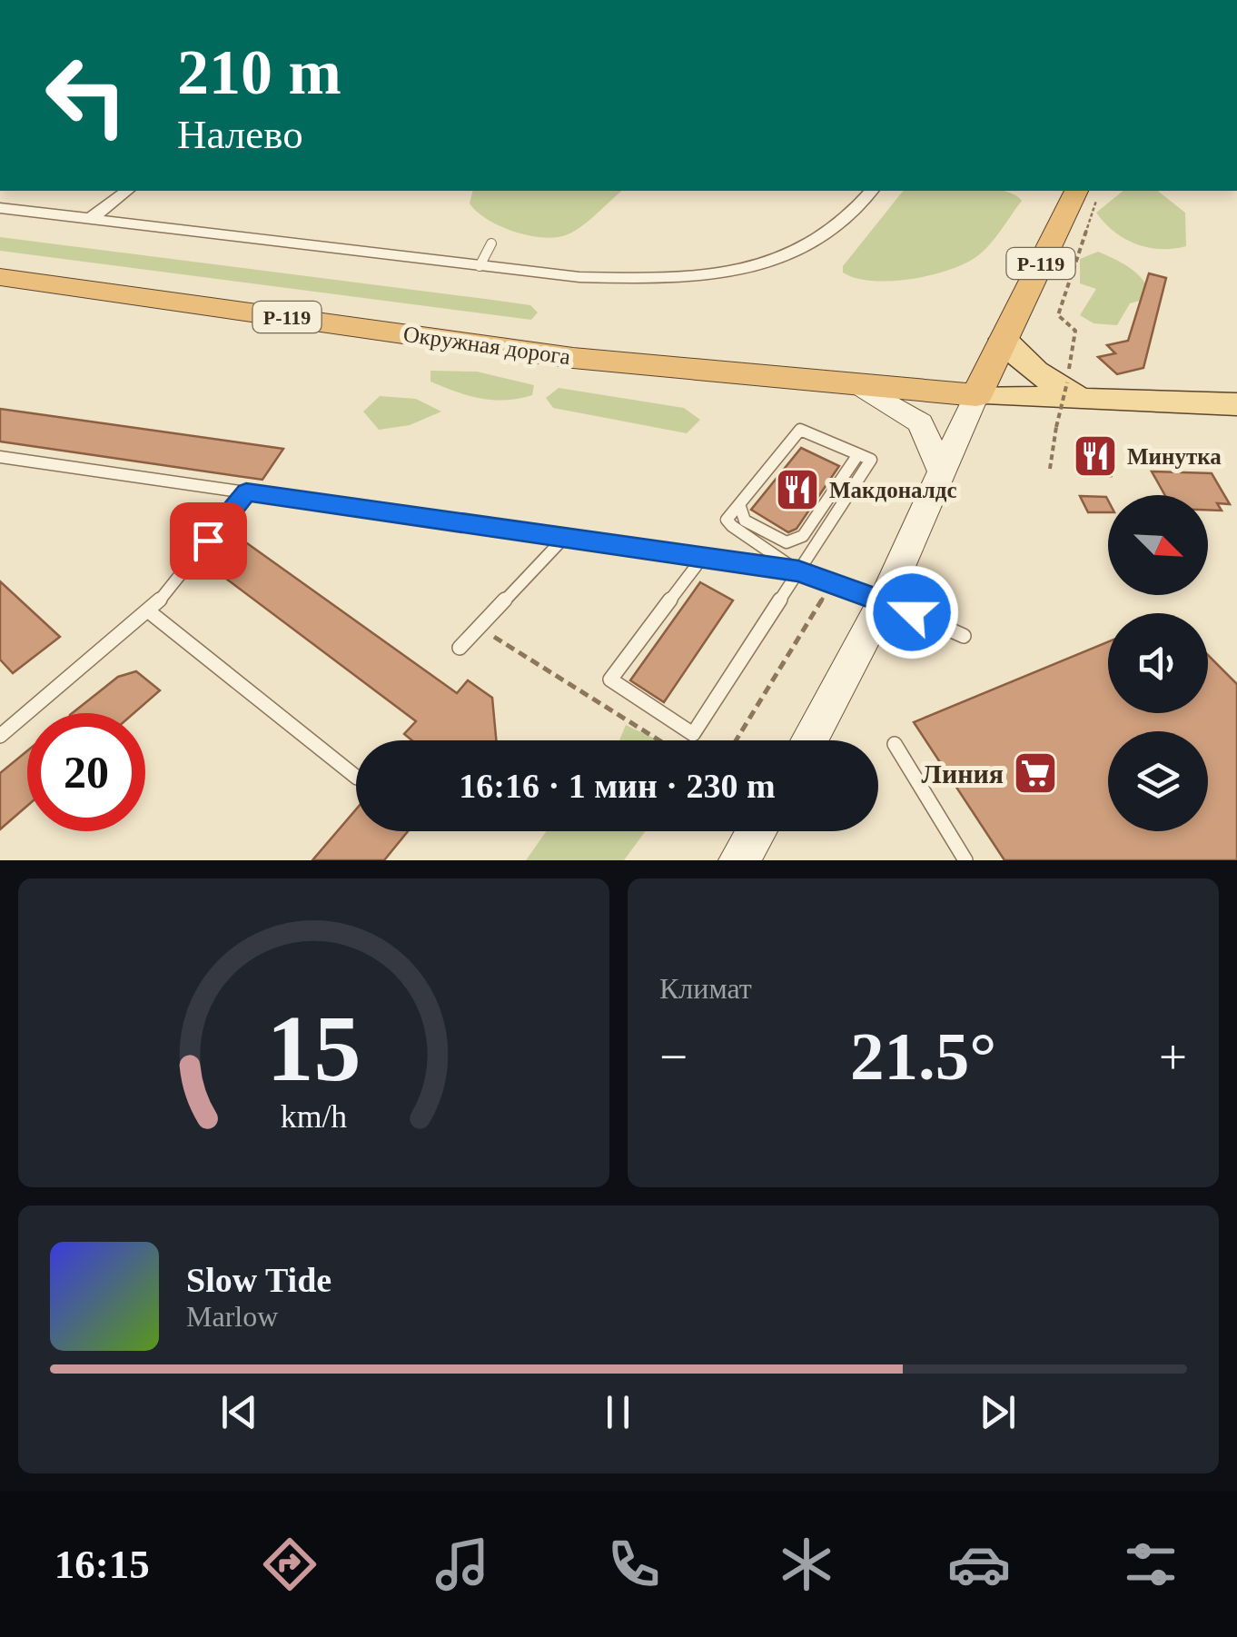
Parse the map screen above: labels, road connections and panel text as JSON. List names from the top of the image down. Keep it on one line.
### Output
{"streets":{"highway":["Р-119","Окружная дорога"]},"crossings":[["Р-119","Окружная дорога"]],"places":{"restaurant":["Минутка","Макдоналдс"],"supermarket":["Линия"]},"north":"bottom right","page":{"turn":["210 m","Налево"],"limit":"20","trip":"16:16 · 1 мин · 230 m","tile":"Климат","heat":["−","21.5°","+"],"song":["Slow Tide","Marlow"],"tabs":"16:15","gauge":["15","km/h"]}}
